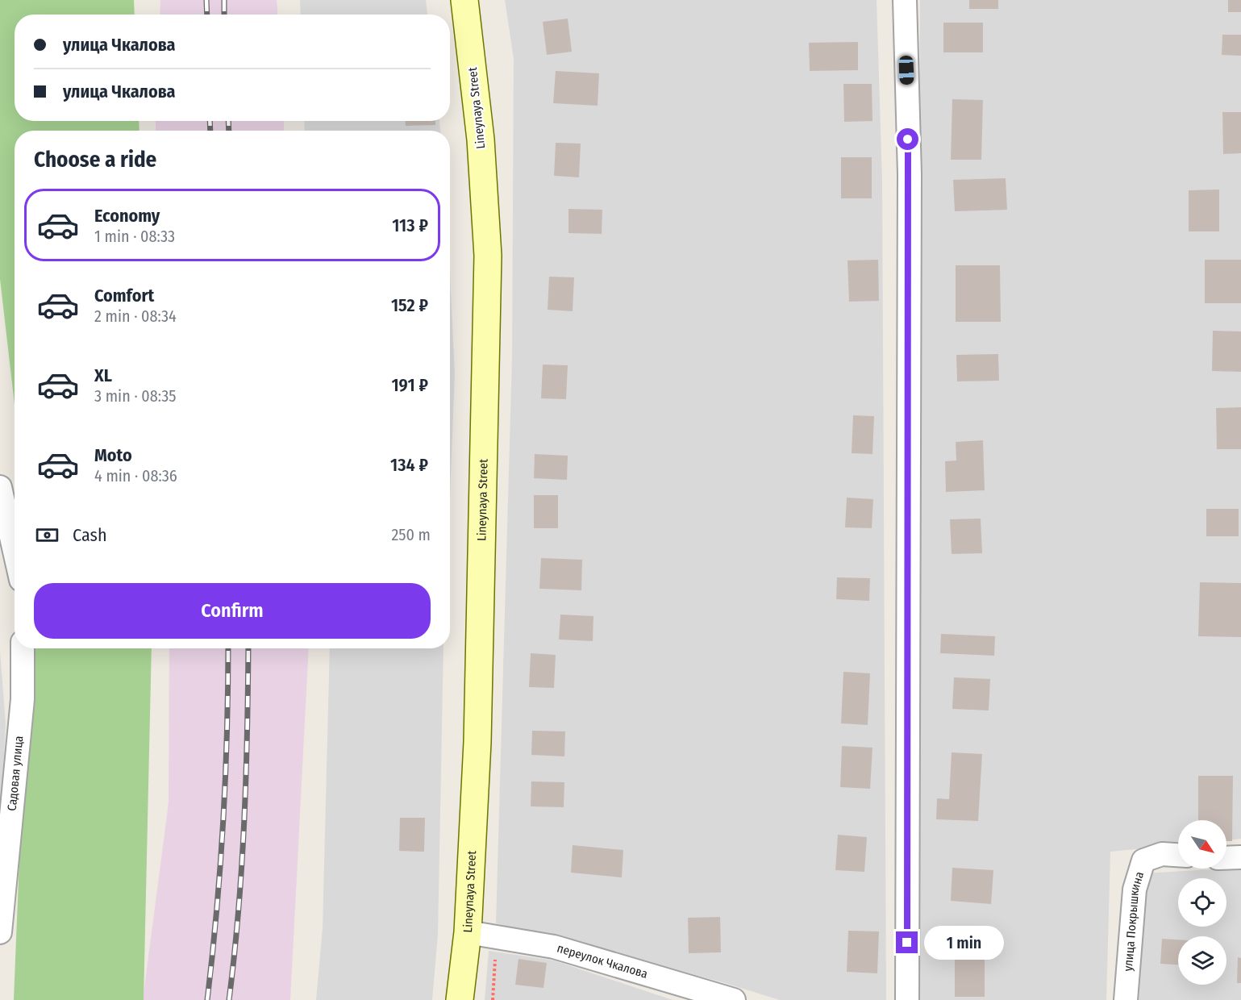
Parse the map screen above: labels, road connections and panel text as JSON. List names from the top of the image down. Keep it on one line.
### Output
{"streets":{"main road":["Lineynaya Street"],"street":["Садовая улица","улица Покрышкина","переулок Чкалова"]},"crossings":[["Lineynaya Street","переулок Чкалова"]],"north":"bottom right","page":{"banner":["улица Чкалова","улица Чкалова"],"heading":"Choose a ride","list":[{"name":"Economy","note":"1 min · 08:33","value":"113 ₽"},{"name":"Comfort","note":"2 min · 08:34","value":"152 ₽"},{"name":"XL","note":"3 min · 08:35","value":"191 ₽"},{"name":"Moto","note":"4 min · 08:36","value":"134 ₽"}],"pay":["Cash","250 m"],"buttons":"Confirm","bubble":"1 min"}}
